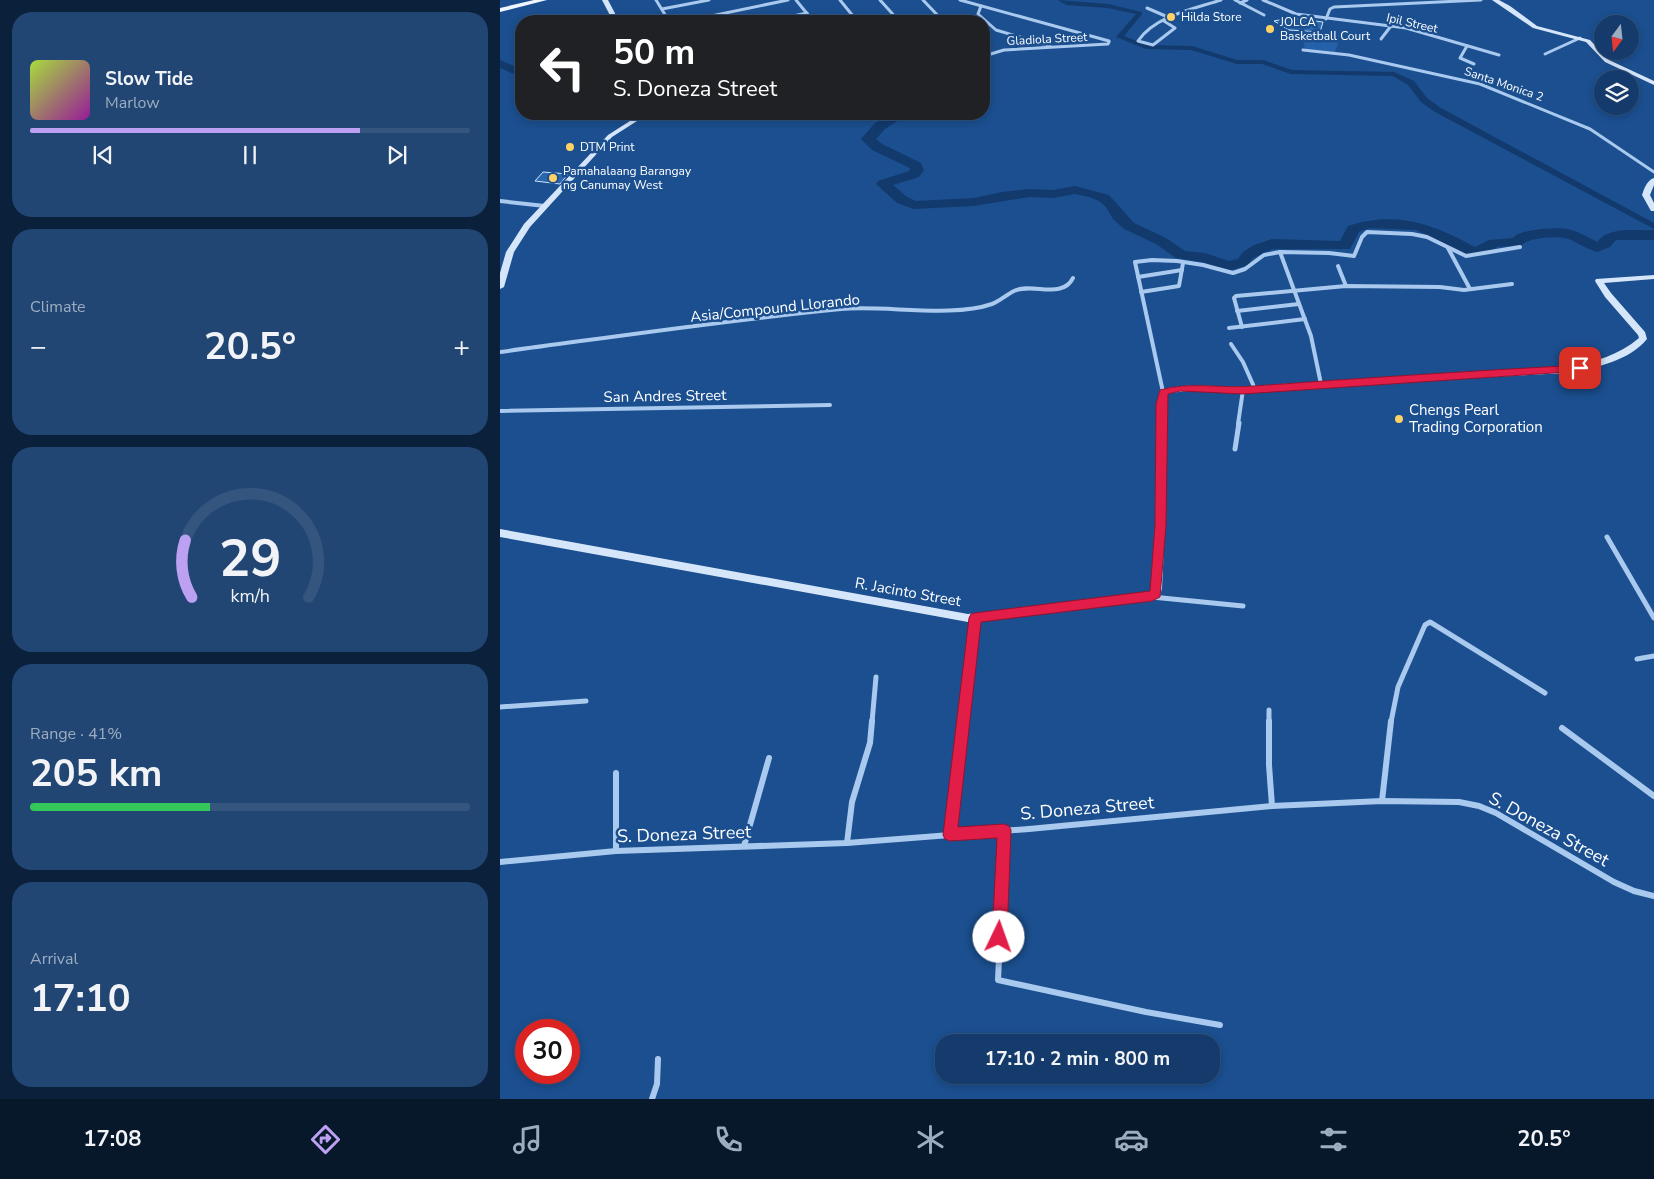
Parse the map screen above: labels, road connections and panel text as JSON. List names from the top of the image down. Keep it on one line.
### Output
{"streets":{"street":["Ipil Street","Gladiola Street","Santa Monica 2","Asia/Compound Llorando","San Andres Street","R. Jacinto Street","S. Doneza Street"]},"places":["Hilda Store","JOLCA Basketball Court","DTM Print","Pamahalaang Barangay ng Canumay West","Chengs Pearl Trading Corporation"],"north":"bottom","page":{"turn":["50 m","S. Doneza Street"],"song":["Slow Tide","Marlow"],"tile":["Climate",["Range · 41%","205 km"],["Arrival","17:10"]],"heat":["−","20.5°","+"],"limit":"30","trip":"17:10 · 2 min · 800 m","tabs":["17:08","20.5°"],"gauge":["29","km/h"]}}
